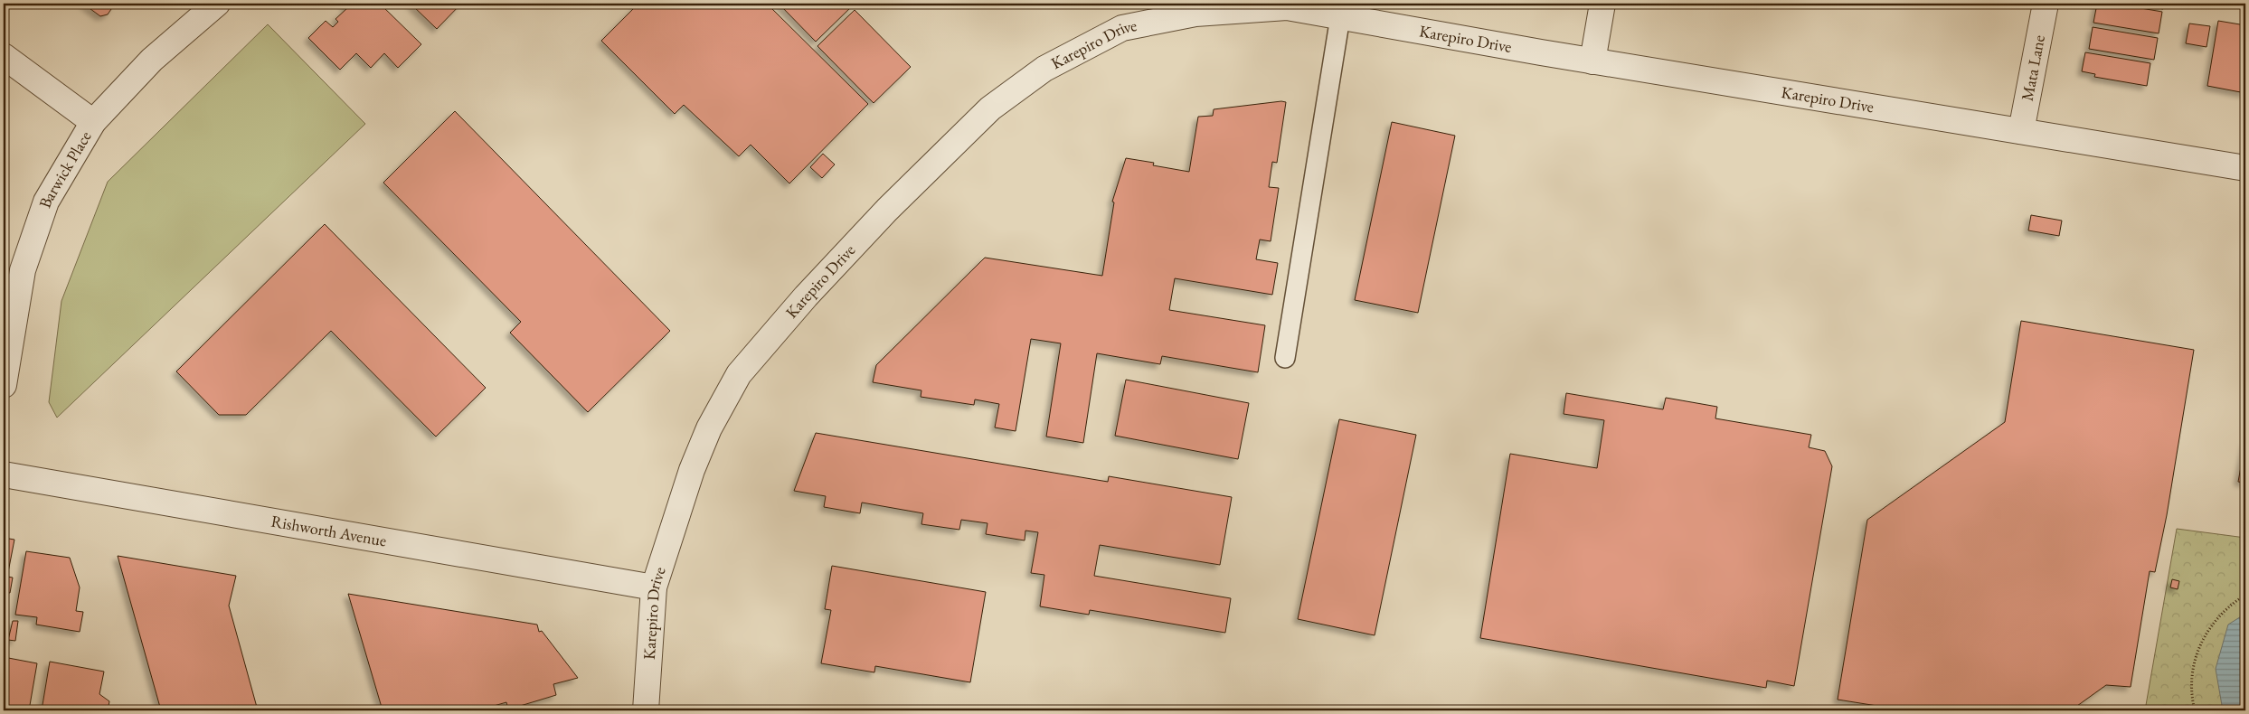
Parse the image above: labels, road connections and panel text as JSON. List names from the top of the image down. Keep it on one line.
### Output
{"streets":{"street":["Karepiro Drive","Mata Lane","Barwick Place","Rishworth Avenue"]},"crossings":[["Karepiro Drive","Mata Lane"],["Karepiro Drive","Rishworth Avenue"]]}
